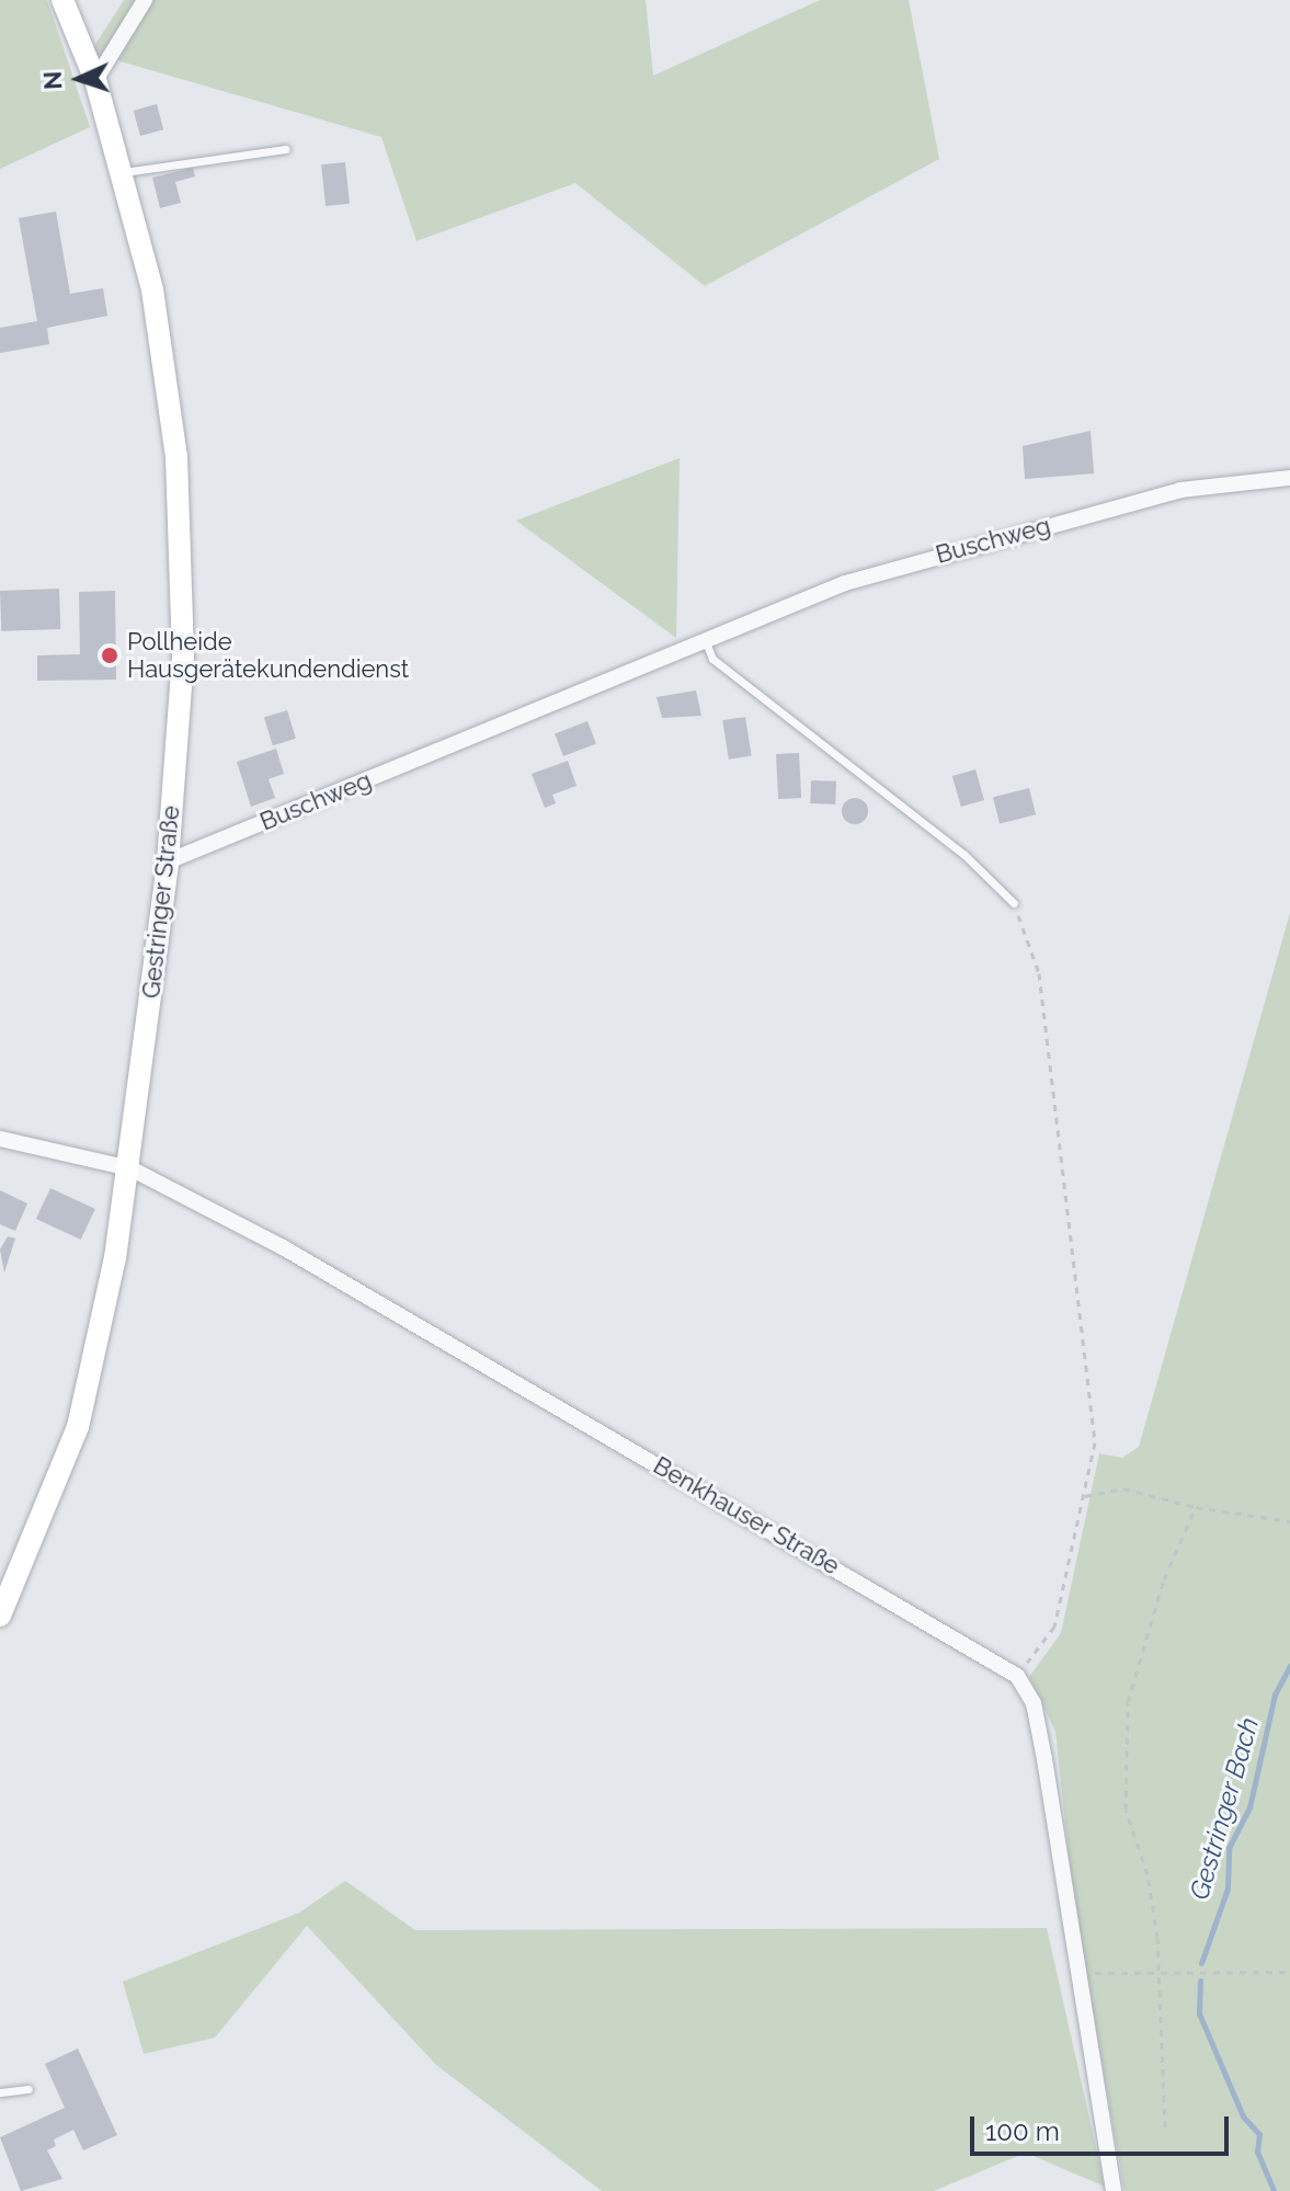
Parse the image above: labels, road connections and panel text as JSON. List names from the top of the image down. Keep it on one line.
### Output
{"streets":{"main road":["Gestringer Straße"],"street":["Buschweg","Benkhauser Straße"]},"crossings":[["Buschweg","Gestringer Straße"],["Gestringer Straße","Benkhauser Straße"]],"water":["Gestringer Bach"],"places":["Pollheide Hausgerätekundendienst"],"scale_bar":"100 m","north":"left"}
